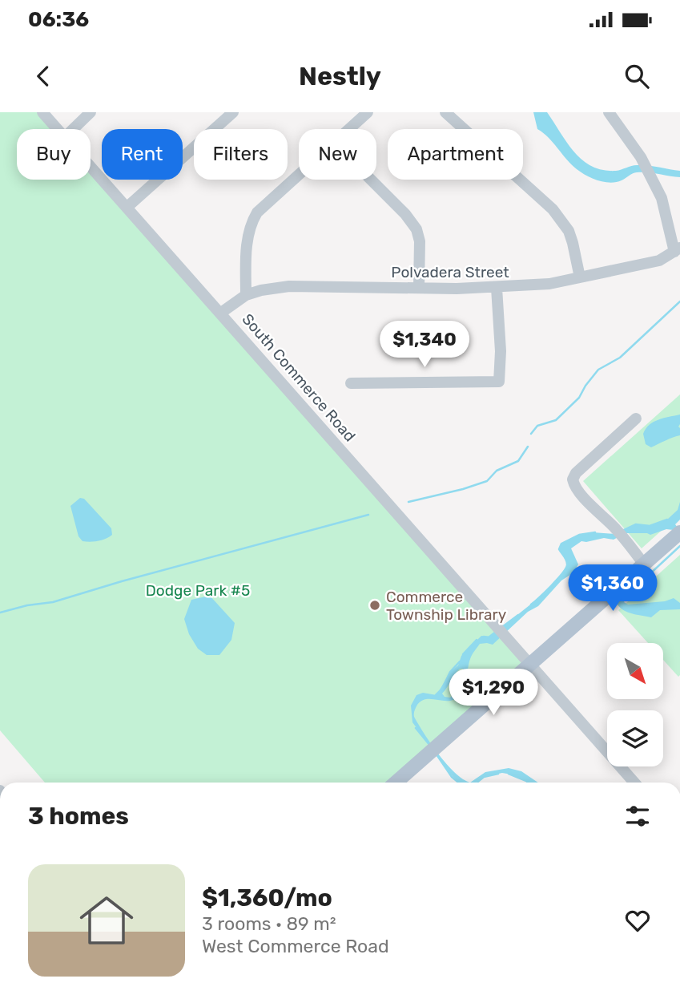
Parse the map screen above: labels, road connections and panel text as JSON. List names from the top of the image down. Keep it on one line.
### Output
{"streets":{"street":["Polvadera Street","South Commerce Road"]},"crossings":[["Polvadera Street","South Commerce Road"]],"parks":["Dodge Park #5"],"places":["Commerce Township Library"],"north":"bottom right","page":{"status":"06:36","header":"Nestly","chip":["Buy","Rent","Filters","New","Apartment"],"price":["$1,340","$1,360","$1,290"],"heading":"3 homes","list":[{"name":"$1,360/mo","note":"3 rooms · 89 m² · West Commerce Road"}]}}
